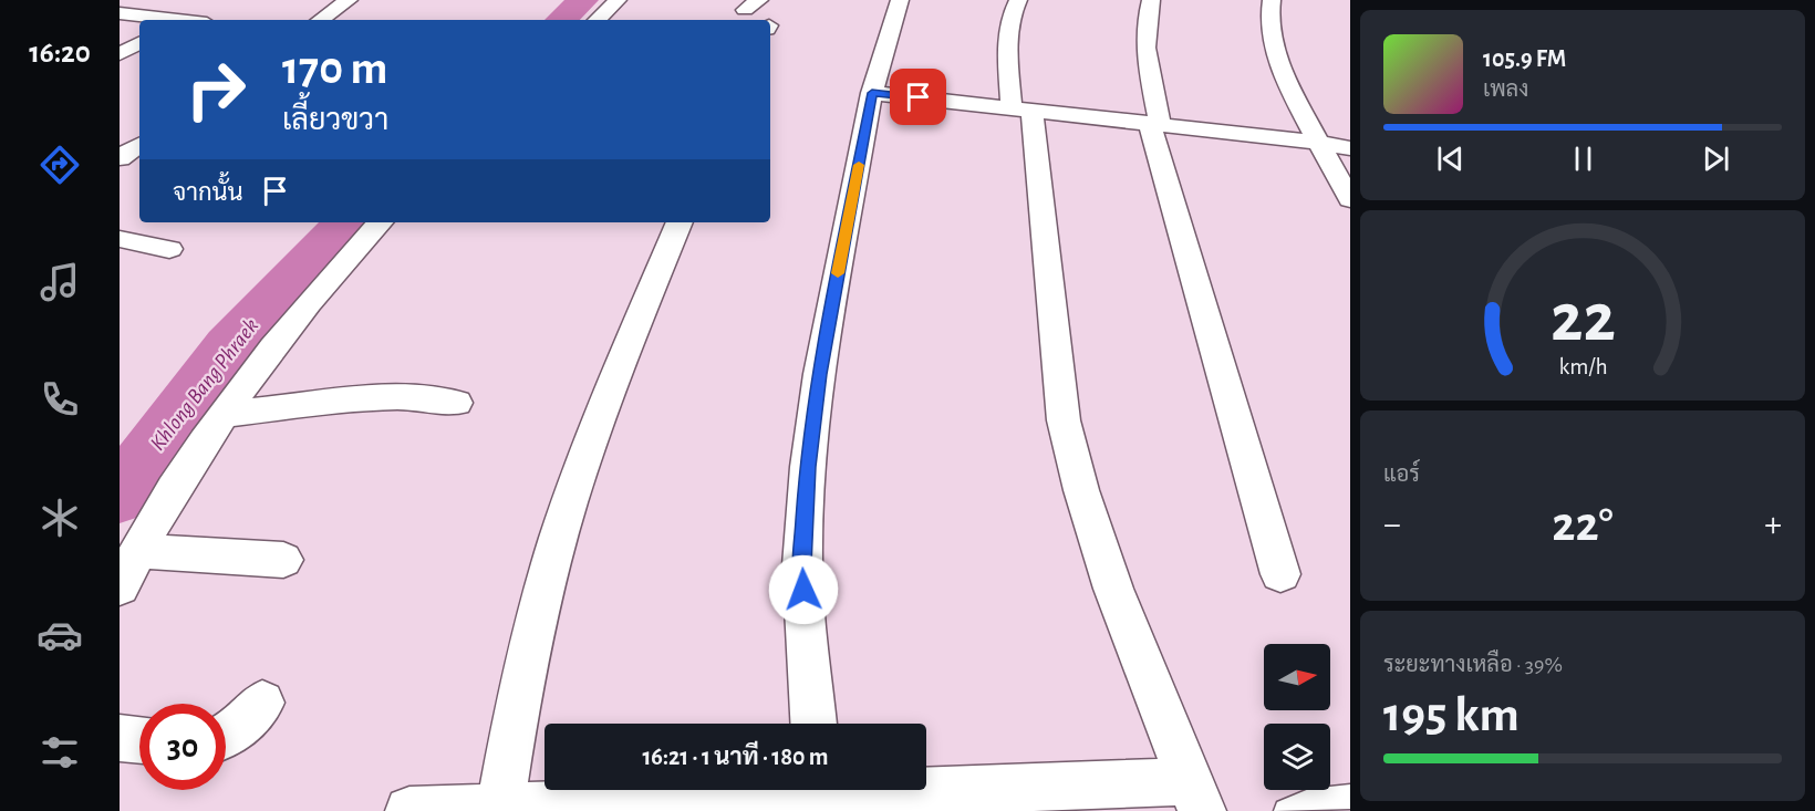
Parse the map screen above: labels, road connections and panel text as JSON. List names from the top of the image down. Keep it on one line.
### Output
{"water":["Khlong Bang Phraek"],"north":"right","page":{"tabs":"16:20","turn":["170 m","เลี้ยวขวา"],"song":["105.9 FM","เพลง"],"then":"จากนั้น","tile":["แอร์",["ระยะทางเหลือ · 39%","195 km"]],"heat":["−","22°","+"],"limit":"30","trip":"16:21 · 1 นาที · 180 m","gauge":["22","km/h"]}}
